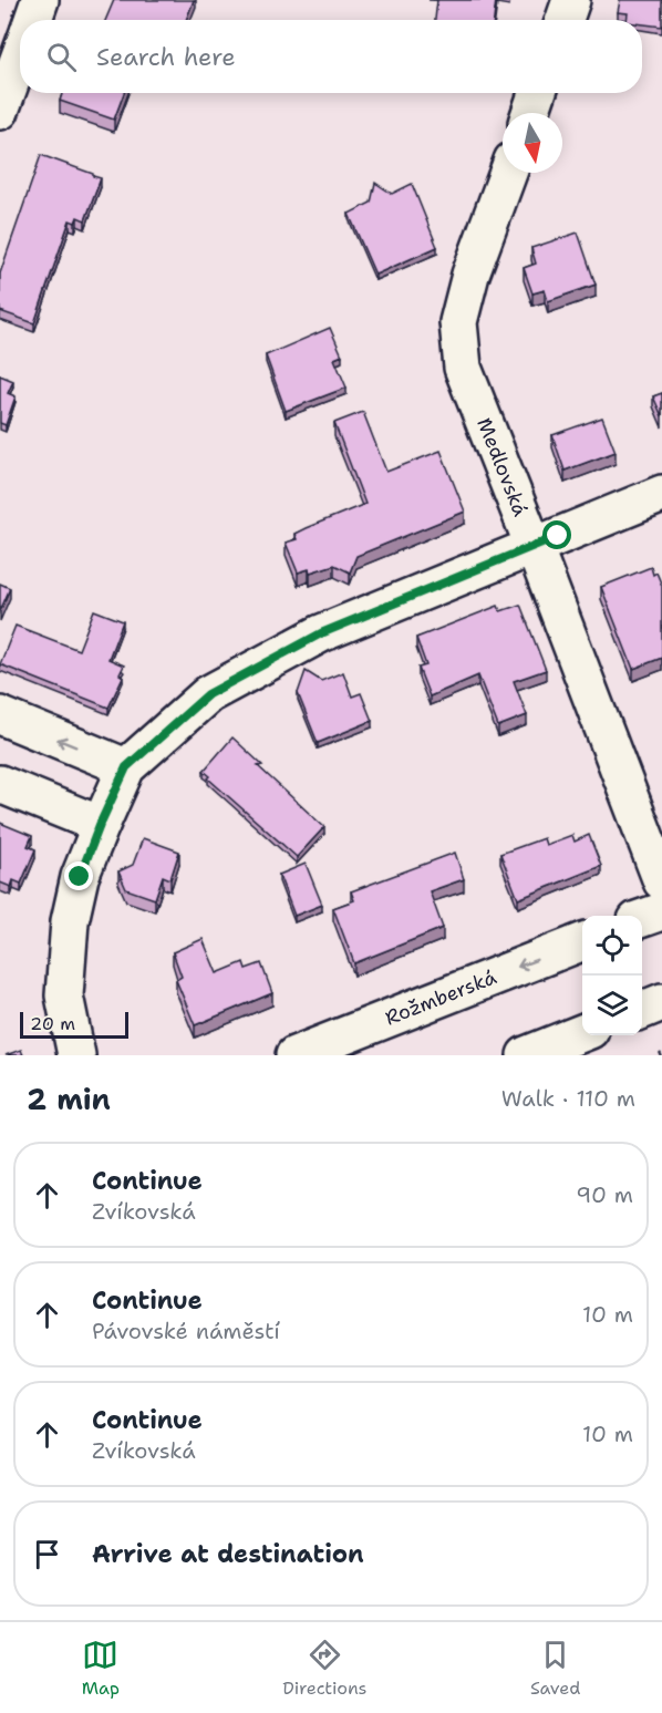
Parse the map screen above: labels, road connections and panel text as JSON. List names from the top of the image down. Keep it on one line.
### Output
{"streets":{"street":["Medlovská","Rožmberská"]},"one_way":["Rožmberská"],"scale_bar":"20 m","north":"bottom","page":{"search":"Search here","scale":"20 m","heading":["2 min","Walk · 110 m"],"list":[["Continue","Zvíkovská","90 m"],["Continue","Pávovské náměstí","10 m"],["Continue","Zvíkovská","10 m"],"Arrive at destination"],"nav":["Map","Directions","Saved"]}}
